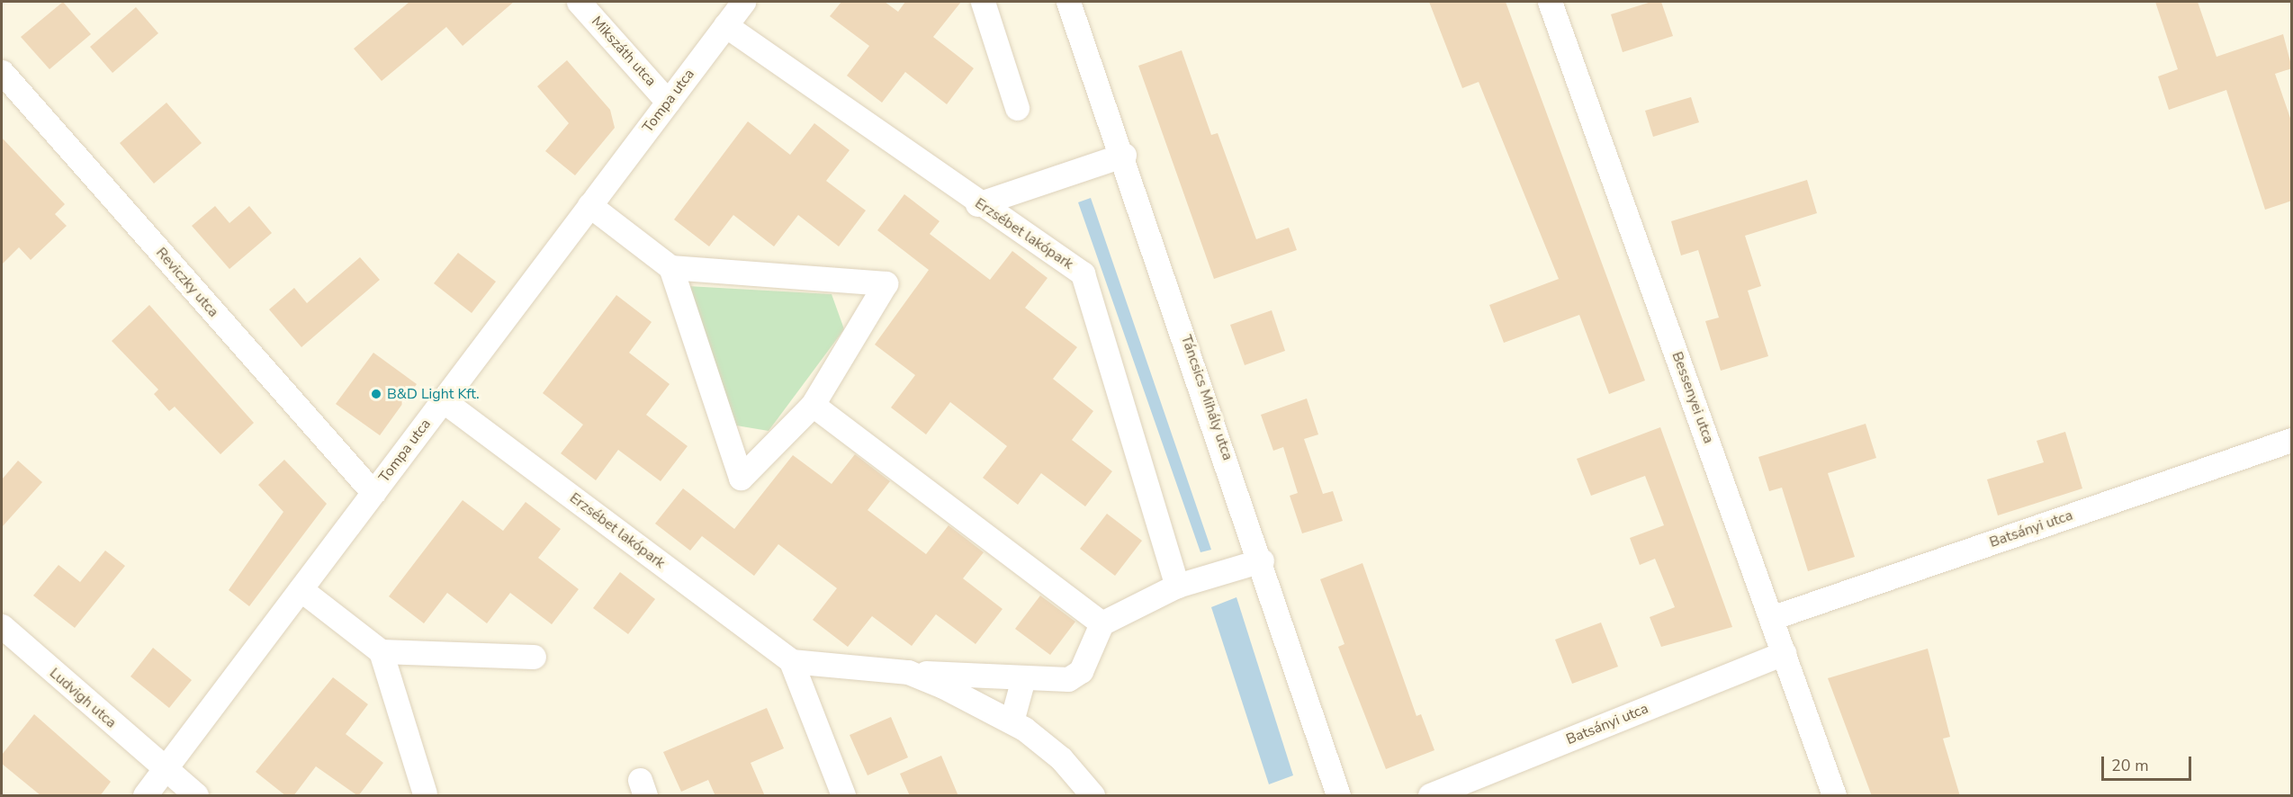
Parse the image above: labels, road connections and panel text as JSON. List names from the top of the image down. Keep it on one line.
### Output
{"streets":{"street":["Mikszáth utca","Tompa utca","Erzsébet lakópark","Reviczky utca","Táncsics Mihály utca","Bessenyei utca","Batsányi utca","Ludvigh utca"]},"crossings":[["Mikszáth utca","Tompa utca"],["Tompa utca","Erzsébet lakópark"],["Tompa utca","Reviczky utca"],["Tompa utca","Ludvigh utca"],["Bessenyei utca","Batsányi utca"]],"places":["B&D Light Kft."],"scale_bar":"20 m"}
